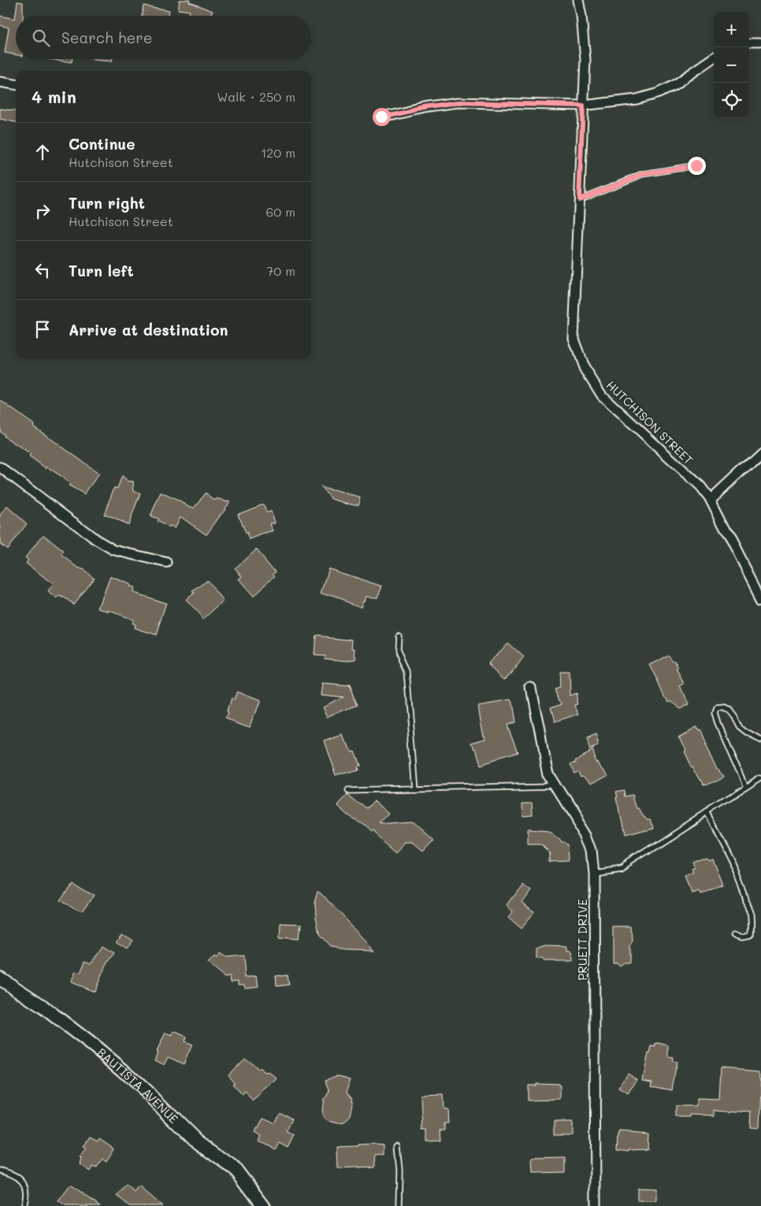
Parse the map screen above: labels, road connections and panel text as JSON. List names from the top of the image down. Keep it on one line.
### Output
{"streets":{"street":["HUTCHISON STREET","PRUETT DRIVE","BAUTISTA AVENUE"]},"page":{"map_buttons":["+","−"],"search":"Search here","heading":["4 min","Walk · 250 m"],"list":[["Continue","Hutchison Street","120 m"],["Turn right","Hutchison Street","60 m"],["Turn left","70 m"],"Arrive at destination"]}}
